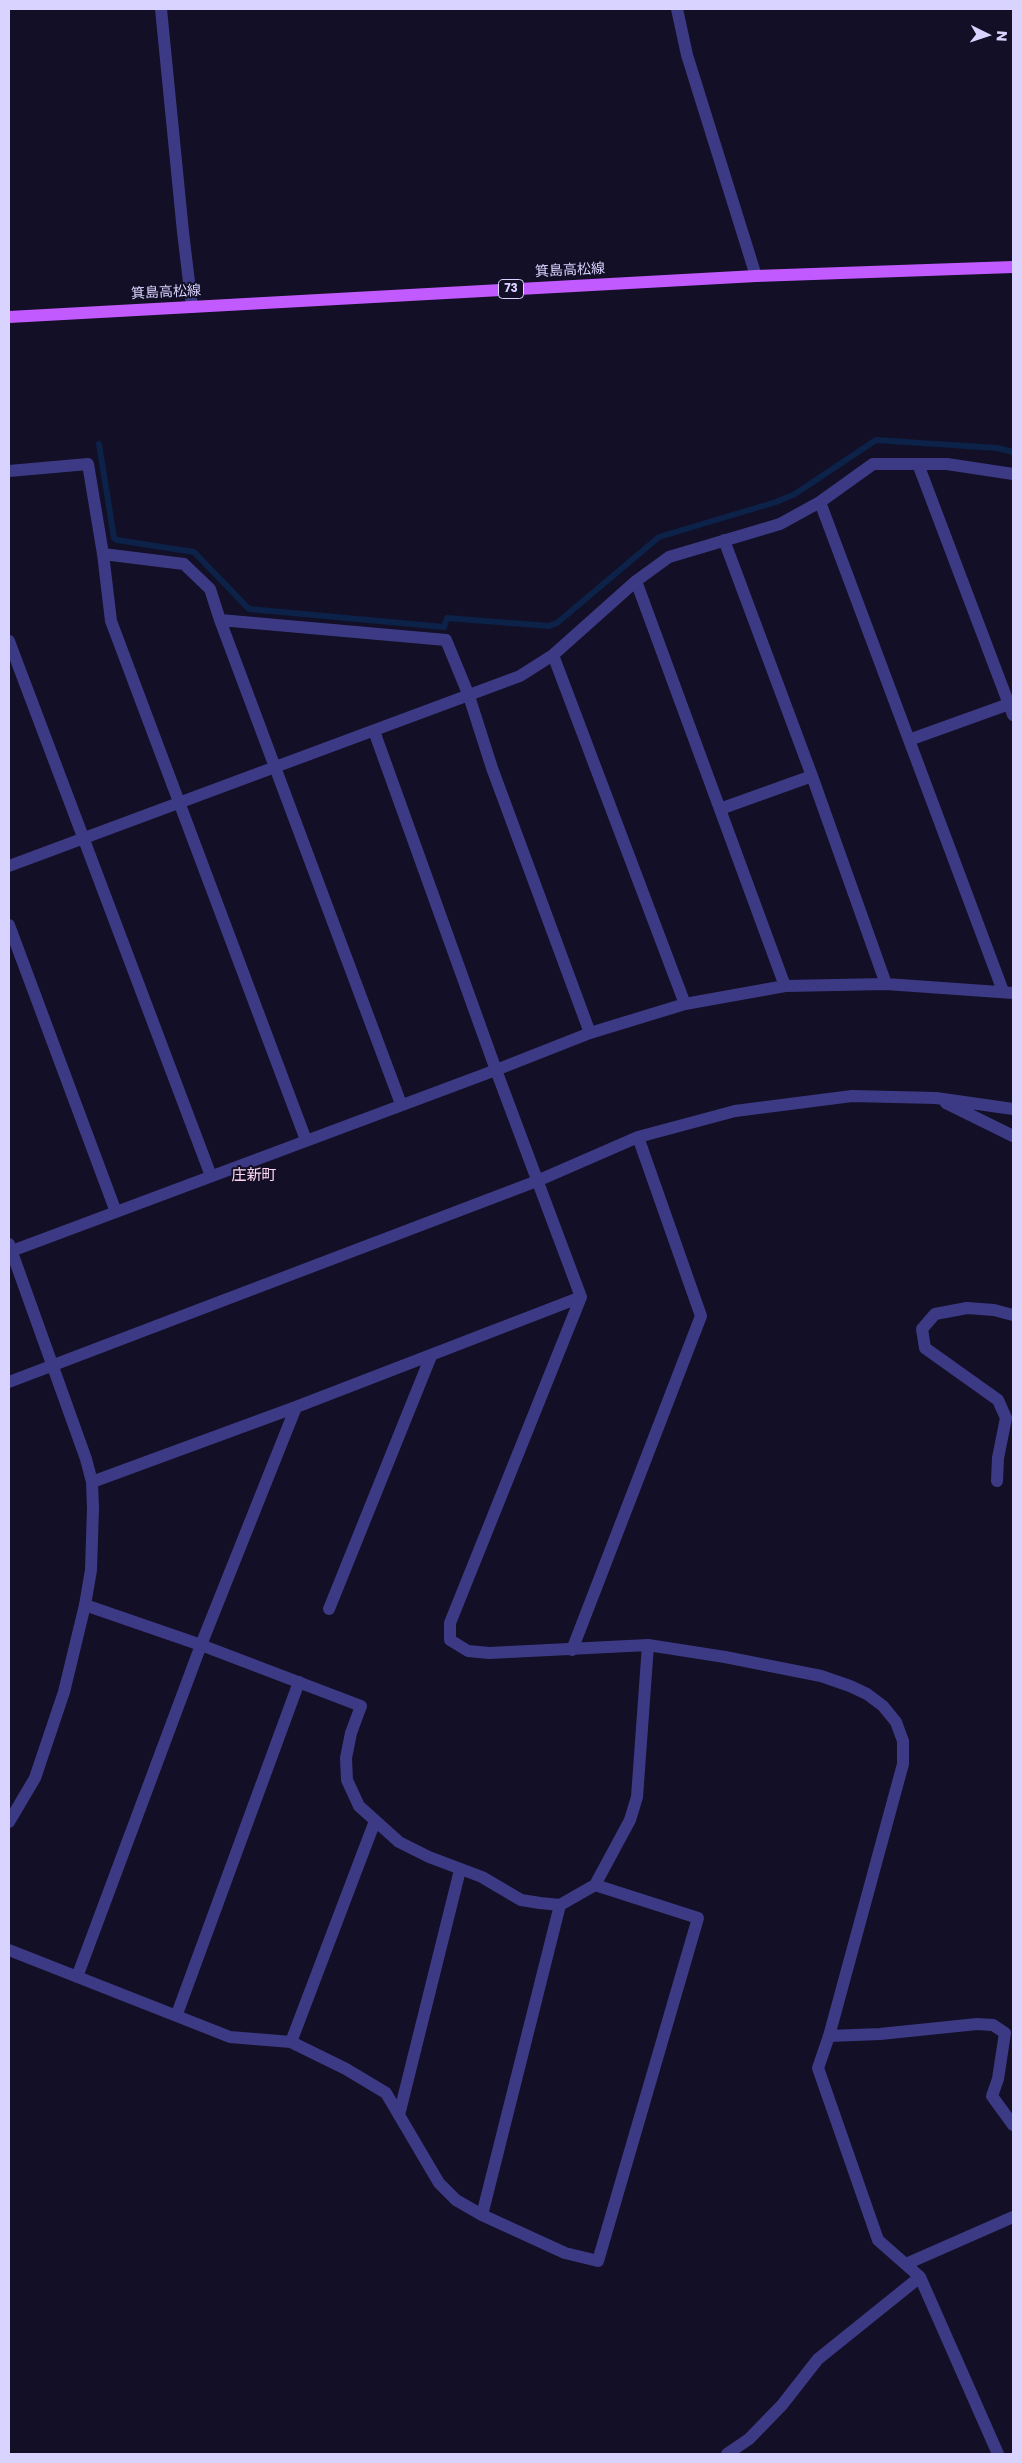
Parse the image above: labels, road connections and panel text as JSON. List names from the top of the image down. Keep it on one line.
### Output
{"streets":{"main road":["箕島高松線","73"]},"districts":["庄新町"],"north":"right"}
